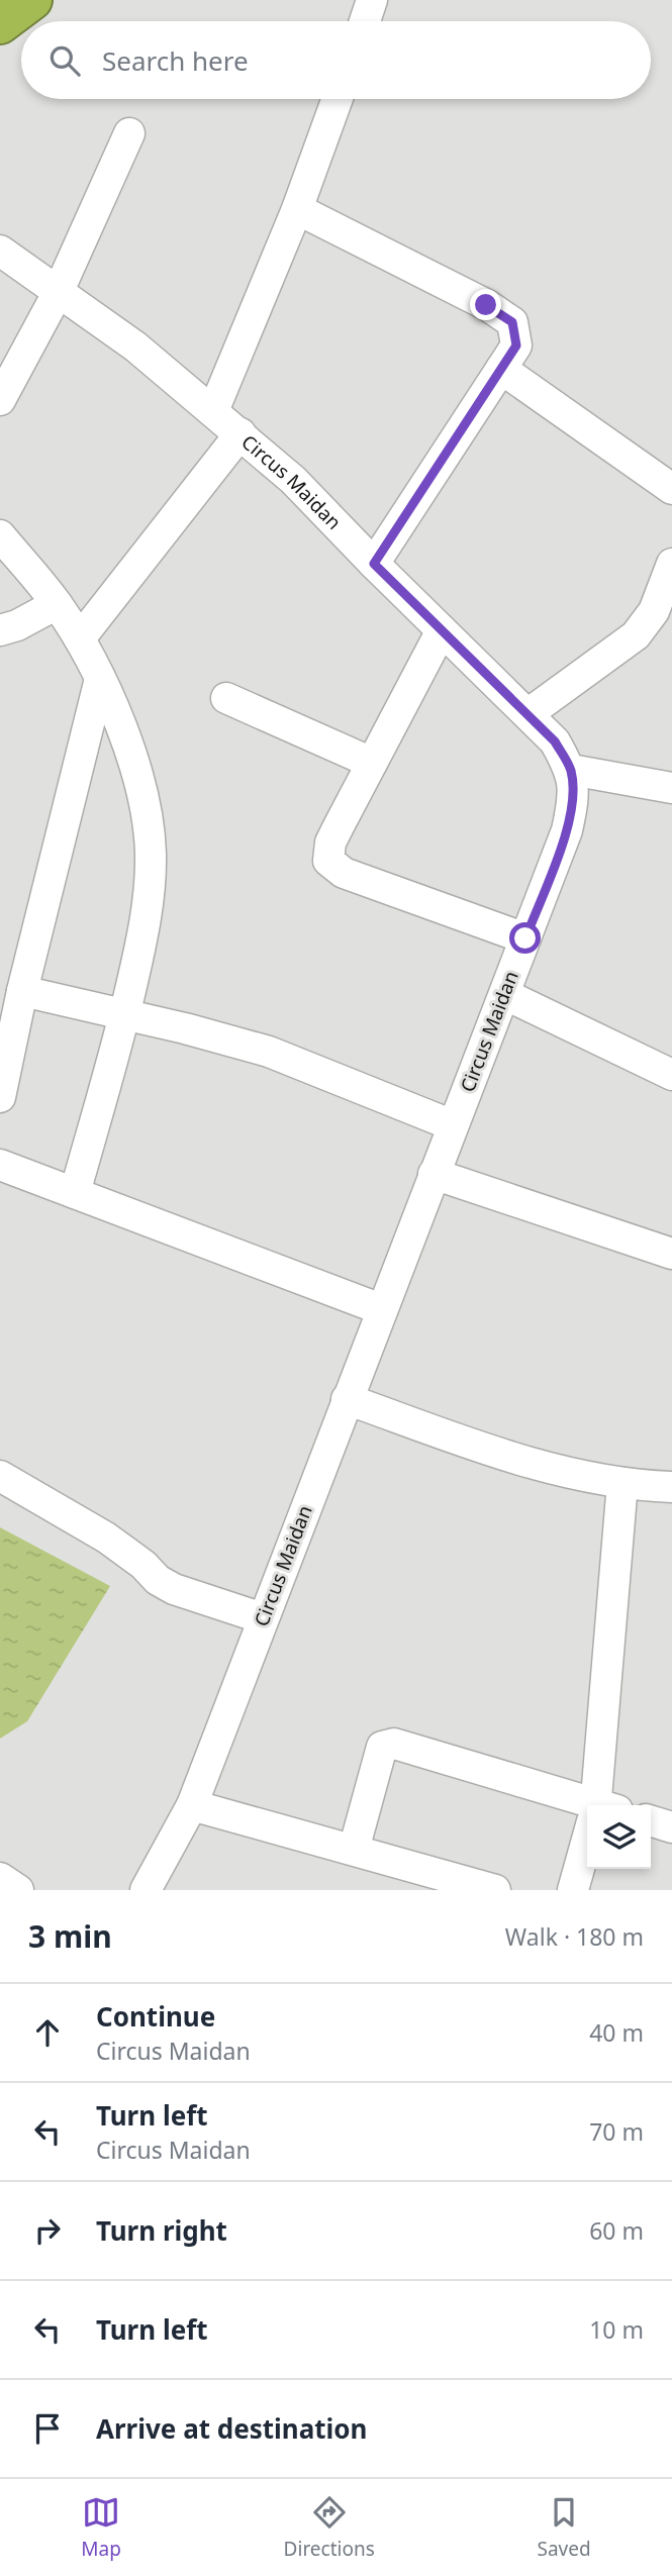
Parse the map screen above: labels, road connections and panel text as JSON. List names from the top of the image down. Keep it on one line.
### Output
{"streets":{"street":["Circus Maidan"]},"page":{"search":"Search here","heading":["3 min","Walk · 180 m"],"list":[["Continue","Circus Maidan","40 m"],["Turn left","Circus Maidan","70 m"],["Turn right","60 m"],["Turn left","10 m"],"Arrive at destination"],"nav":["Map","Directions","Saved"]}}
